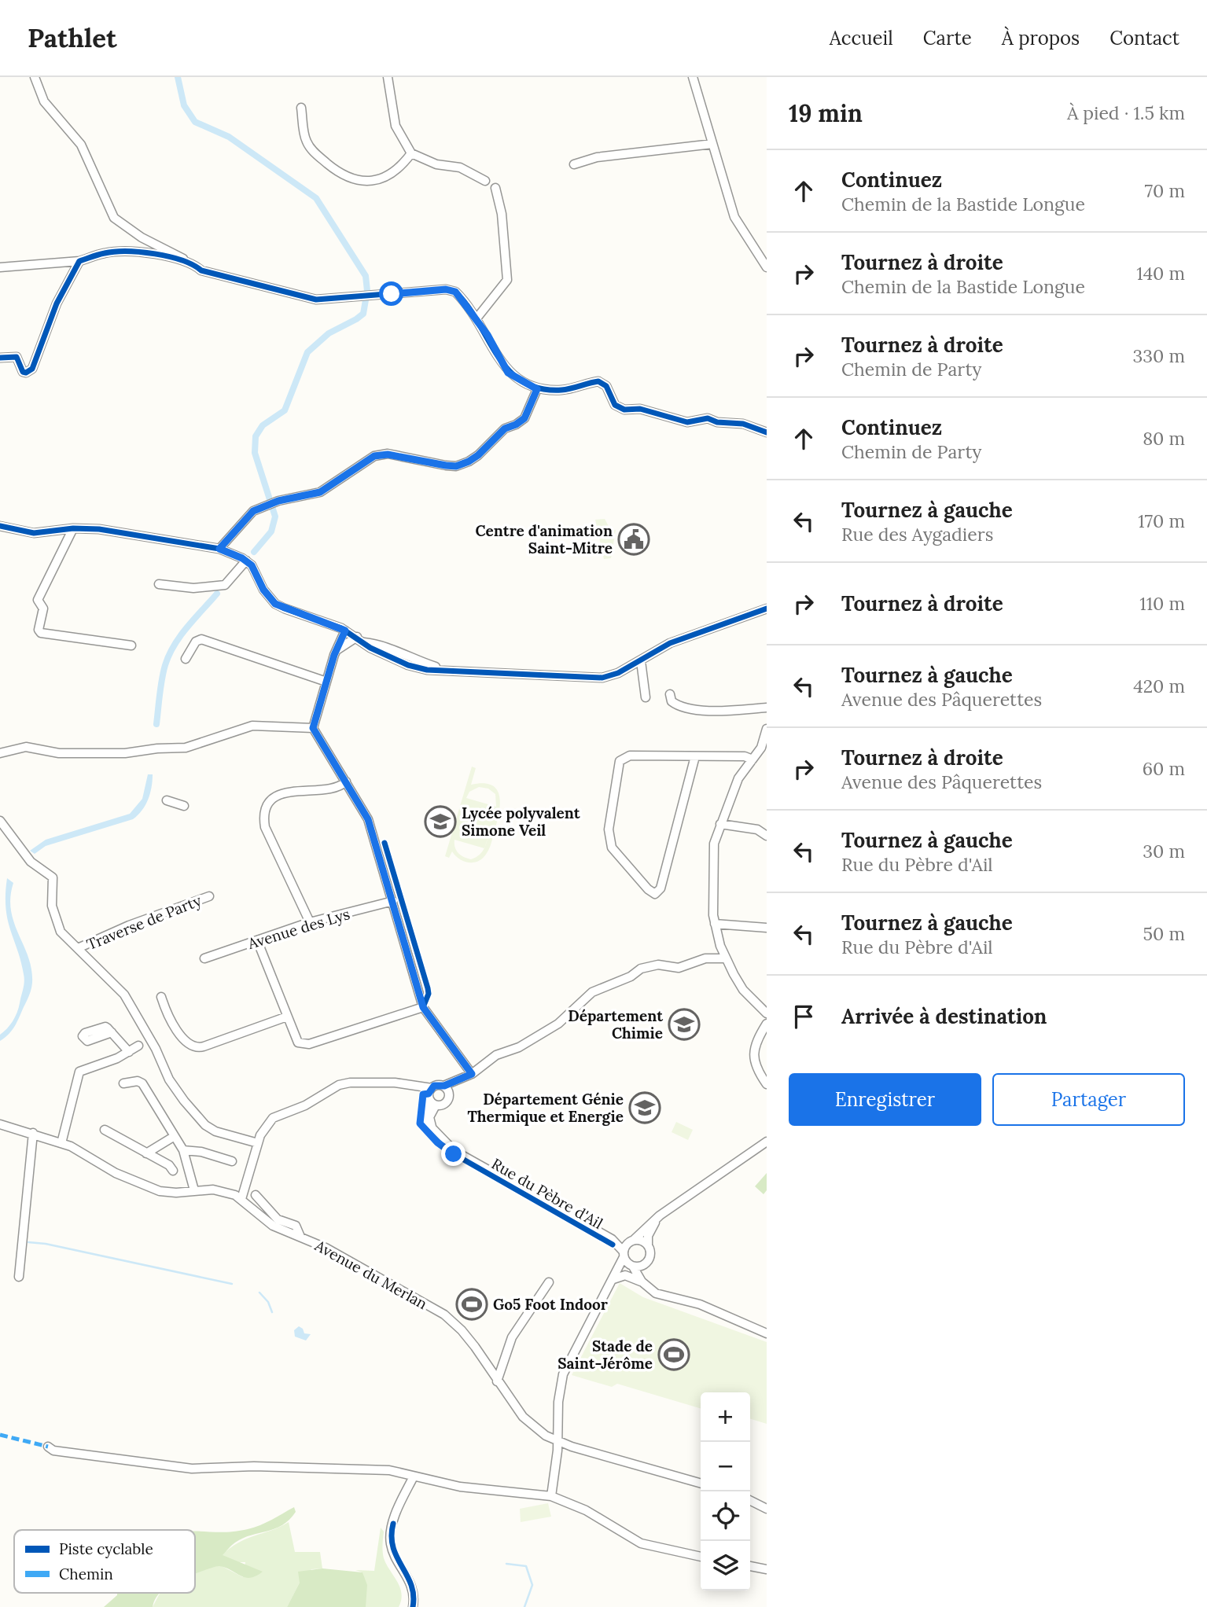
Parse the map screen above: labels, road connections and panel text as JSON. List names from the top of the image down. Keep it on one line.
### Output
{"streets":{"street":["Traverse de Party","Avenue des Lys","Rue du Pèbre d'Ail","Avenue du Merlan"]},"places":{"public building":["Centre d'animation Saint-Mitre"],"school or university":["Lycée polyvalent Simone Veil","Département Chimie","Département Génie Thermique et Energie"],"sports":["Go5 Foot Indoor","Stade de Saint-Jérôme"]},"legend":["Piste cyclable","Chemin"],"page":{"header":"Pathlet","nav":["Accueil","Carte","À propos","Contact"],"heading":["19 min","À pied · 1.5 km"],"list":[["Continuez","Chemin de la Bastide Longue","70 m"],["Tournez à droite","Chemin de la Bastide Longue","140 m"],["Tournez à droite","Chemin de Party","330 m"],["Continuez","Chemin de Party","80 m"],["Tournez à gauche","Rue des Aygadiers","170 m"],["Tournez à droite","110 m"],["Tournez à gauche","Avenue des Pâquerettes","420 m"],["Tournez à droite","Avenue des Pâquerettes","60 m"],["Tournez à gauche","Rue du Pèbre d'Ail","30 m"],["Tournez à gauche","Rue du Pèbre d'Ail","50 m"],"Arrivée à destination"],"buttons":["Enregistrer","Partager"],"map_buttons":["+","−"]}}
